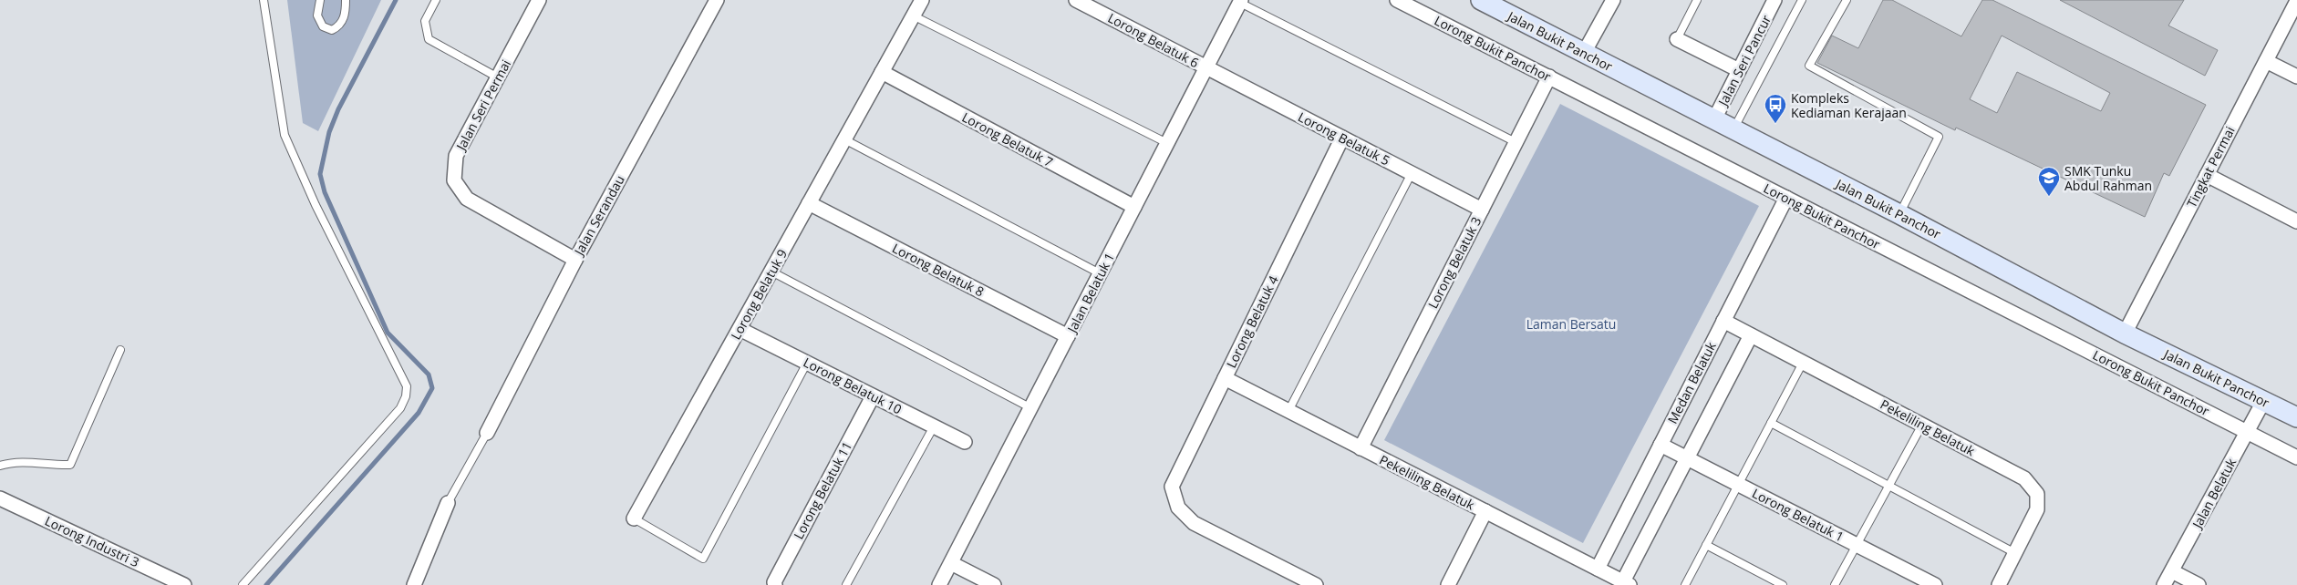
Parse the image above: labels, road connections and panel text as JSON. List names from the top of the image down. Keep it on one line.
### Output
{"streets":{"main road":["Jalan Bukit Panchor"],"street":["Lorong Belatuk 6","Lorong Bukit Panchor","Jalan Seri Pancur","Jalan Seri Permai","Lorong Belatuk 5","Lorong Belatuk 7","Tingkat Permai","Jalan Serandau","Lorong Belatuk 3","Lorong Belatuk 8","Jalan Belatuk 1","Lorong Belatuk 9","Lorong Belatuk 4","Medan Belatuk","Lorong Belatuk 10","Pekeliling Belatuk","Lorong Belatuk 11","Jalan Belatuk","Lorong Belatuk 1","Lorong Industri 3"]},"crossings":[["Lorong Belatuk 6","Lorong Belatuk 5"],["Lorong Belatuk 6","Jalan Belatuk 1"],["Jalan Bukit Panchor","Jalan Seri Pancur"],["Jalan Bukit Panchor","Tingkat Permai"],["Jalan Bukit Panchor","Jalan Belatuk"],["Lorong Bukit Panchor","Lorong Belatuk 3"],["Lorong Bukit Panchor","Medan Belatuk"],["Lorong Bukit Panchor","Jalan Belatuk"],["Jalan Seri Permai","Jalan Serandau"],["Lorong Belatuk 5","Lorong Belatuk 3"],["Lorong Belatuk 5","Jalan Belatuk 1"],["Lorong Belatuk 5","Lorong Belatuk 4"],["Lorong Belatuk 7","Jalan Belatuk 1"],["Lorong Belatuk 7","Lorong Belatuk 9"],["Lorong Belatuk 3","Pekeliling Belatuk"],["Lorong Belatuk 8","Jalan Belatuk 1"],["Lorong Belatuk 8","Lorong Belatuk 9"],["Lorong Belatuk 9","Lorong Belatuk 10"],["Lorong Belatuk 4","Pekeliling Belatuk"],["Medan Belatuk","Pekeliling Belatuk"],["Medan Belatuk","Lorong Belatuk 1"],["Lorong Belatuk 10","Lorong Belatuk 11"]],"parks":["Laman Bersatu"],"places":{"bus stop":["Kompleks Kediaman Kerajaan"],"school or university":["SMK Tunku Abdul Rahman"]}}
